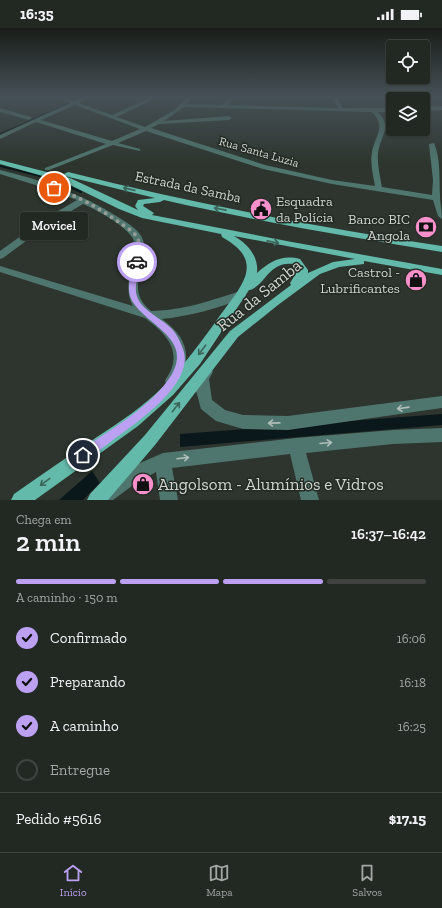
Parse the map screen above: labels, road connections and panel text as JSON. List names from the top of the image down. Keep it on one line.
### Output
{"streets":{"main road":["Estrada da Samba","Rua da Samba"],"street":["Rua Santa Luzia"]},"places":{"other":["Movicel"],"public building":["Esquadra da Polícia"],"bank":["Banco BIC Angola"],"shop":["Castrol - Lubrificantes","Angolsom - Alumínios e Vidros"]},"page":{"status":"16:35","bubble":"Movicel","heading":["2 min","Chega em","16:37–16:42"],"panel":["Pedido #5616","$17.15"],"bar":"A caminho · 150 m","list":[["Confirmado","16:06"],["Preparando","16:18"],["A caminho","16:25"],"Entregue"],"tabs":["Início","Mapa","Salvos"]}}
